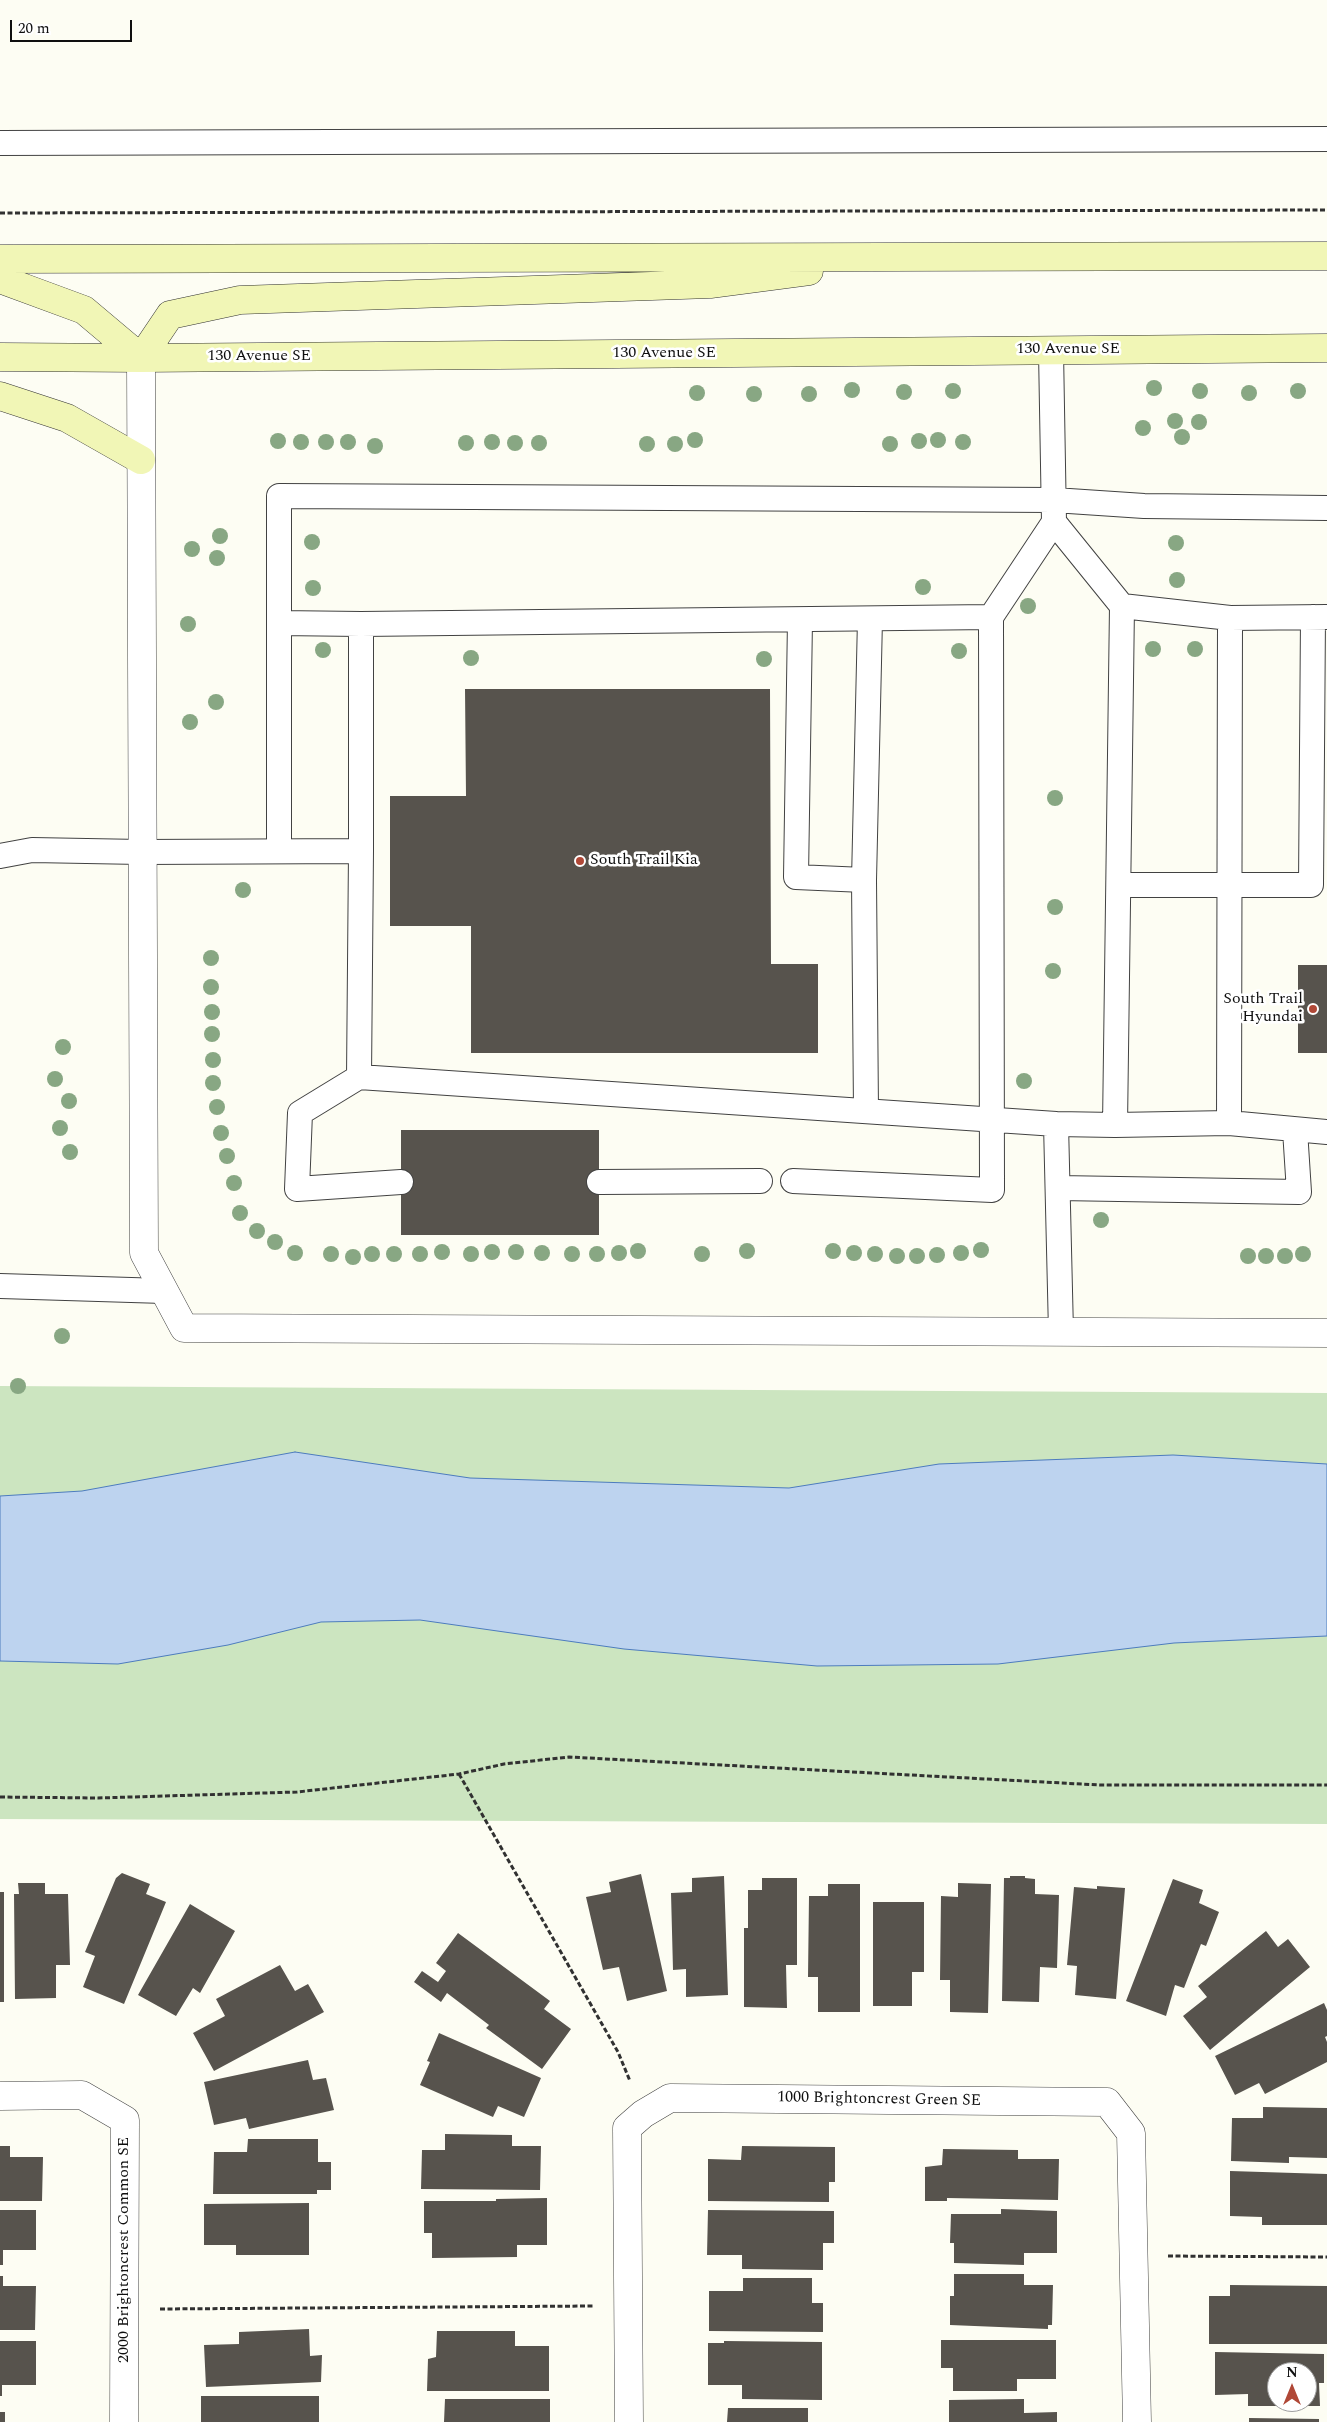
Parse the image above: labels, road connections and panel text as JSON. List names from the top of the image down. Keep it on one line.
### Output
{"streets":{"main road":["130 Avenue SE"],"street":["1000 Brightoncrest Green SE","2000 Brightoncrest Common SE"]},"places":["South Trail Kia","South Trail Hyundai"],"scale_bar":"20 m","north":"top"}
